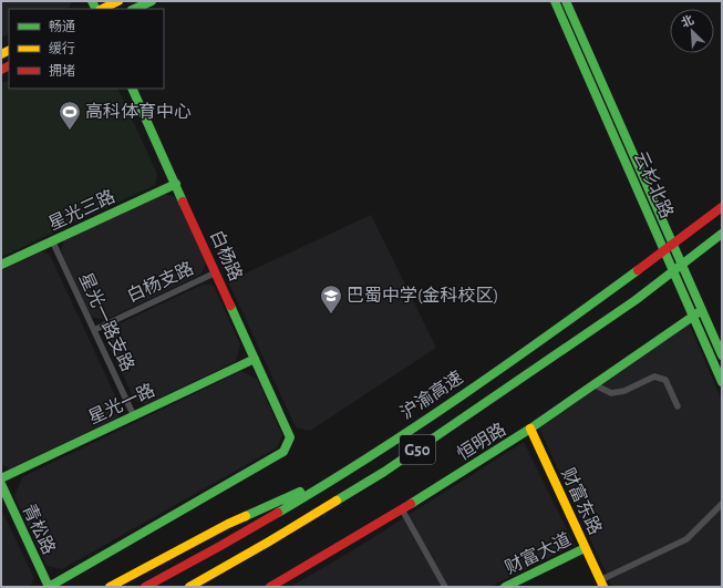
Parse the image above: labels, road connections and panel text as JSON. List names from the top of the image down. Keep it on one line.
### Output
{"streets":{"main road":["云杉北路","星光三路","白杨路","沪渝高速","星光一路","恒明路","G50","财富东路","青松路","财富大道"],"street":["白杨支路","星光一路支路"]},"crossings":[["云杉北路","恒明路"],["星光三路","白杨路"],["星光三路","星光一路支路"],["白杨路","白杨支路"],["白杨路","星光一路"],["白杨路","青松路"],["白杨支路","星光一路支路"],["星光一路支路","星光一路"],["恒明路","财富东路"],["财富东路","财富大道"]],"places":{"sports":["高科体育中心"],"school or university":["巴蜀中学(金科校区)"]},"legend":["畅通","缓行","拥堵"],"north":"top left"}
